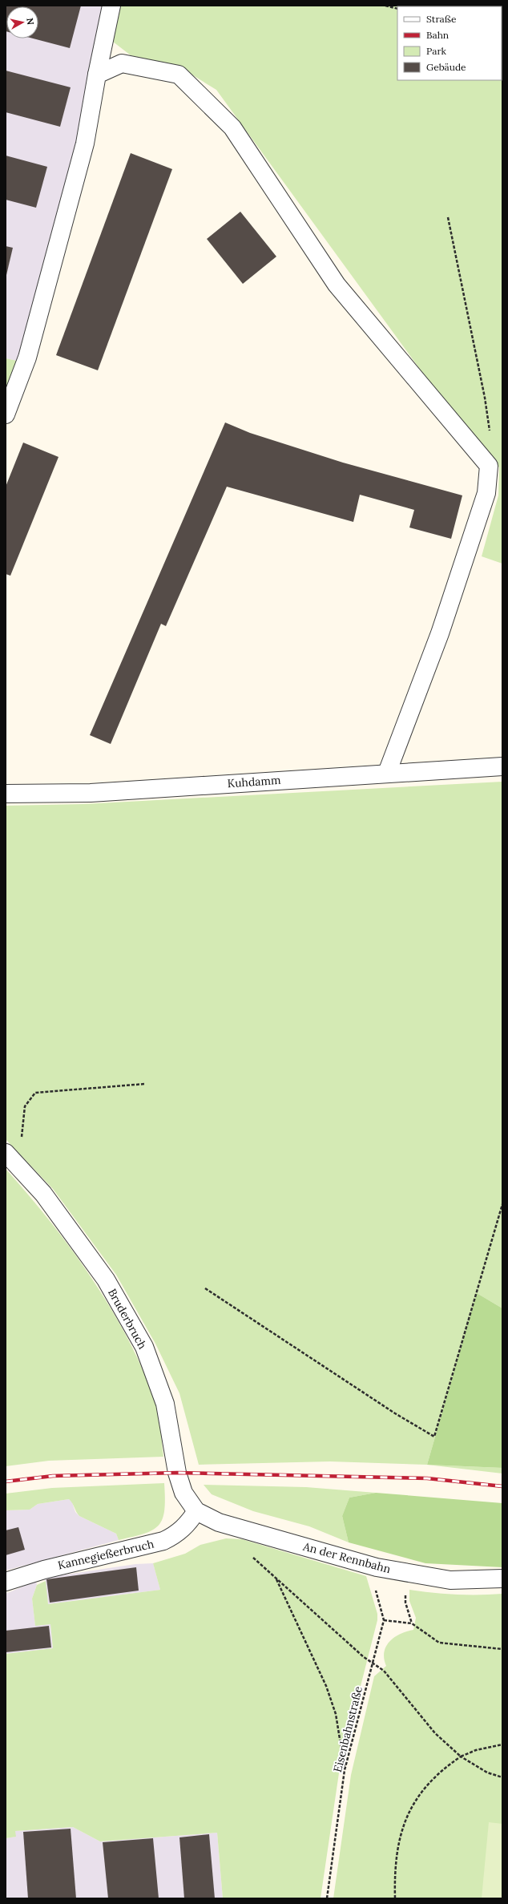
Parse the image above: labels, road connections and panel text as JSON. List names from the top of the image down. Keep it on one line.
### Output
{"streets":{"street":["Kuhdamm","Bruderbruch","Kannegießerbruch","An der Rennbahn"],"path":["Eisenbahnstraße"]},"crossings":[["Bruderbruch","Kannegießerbruch"],["Bruderbruch","An der Rennbahn"],["Kannegießerbruch","An der Rennbahn"]],"legend":["Straße","Bahn","Park","Gebäude"],"north":"right"}
